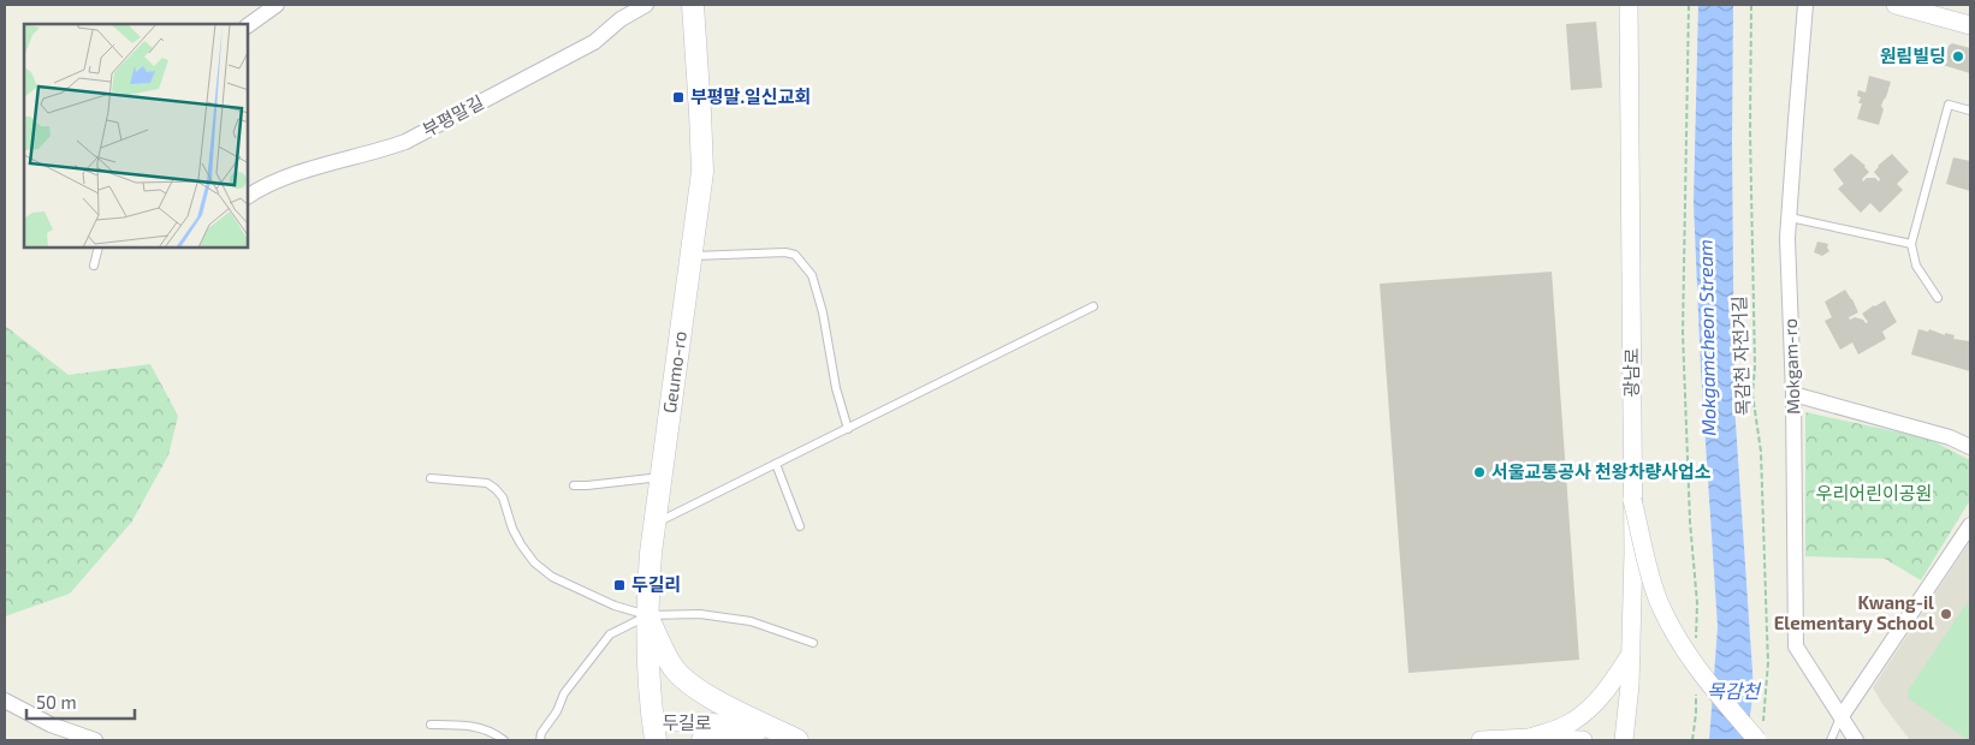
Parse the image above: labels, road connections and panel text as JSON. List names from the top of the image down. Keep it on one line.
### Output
{"streets":{"main road":["Geumo-ro"],"street":["부평말길","Mokgam-ro","광남로","두길로"],"path":["목감천 자전거길"]},"crossings":[["Geumo-ro","두길로"]],"water":["Mokgamcheon Stream","목감천"],"parks":["우리어린이공원"],"places":{"other":["원림빌딩","서울교통공사 천왕차량사업소","Kwang-il Elementary School"],"transit":["부평말.일신교회","두길리"]},"scale_bar":"50 m"}
